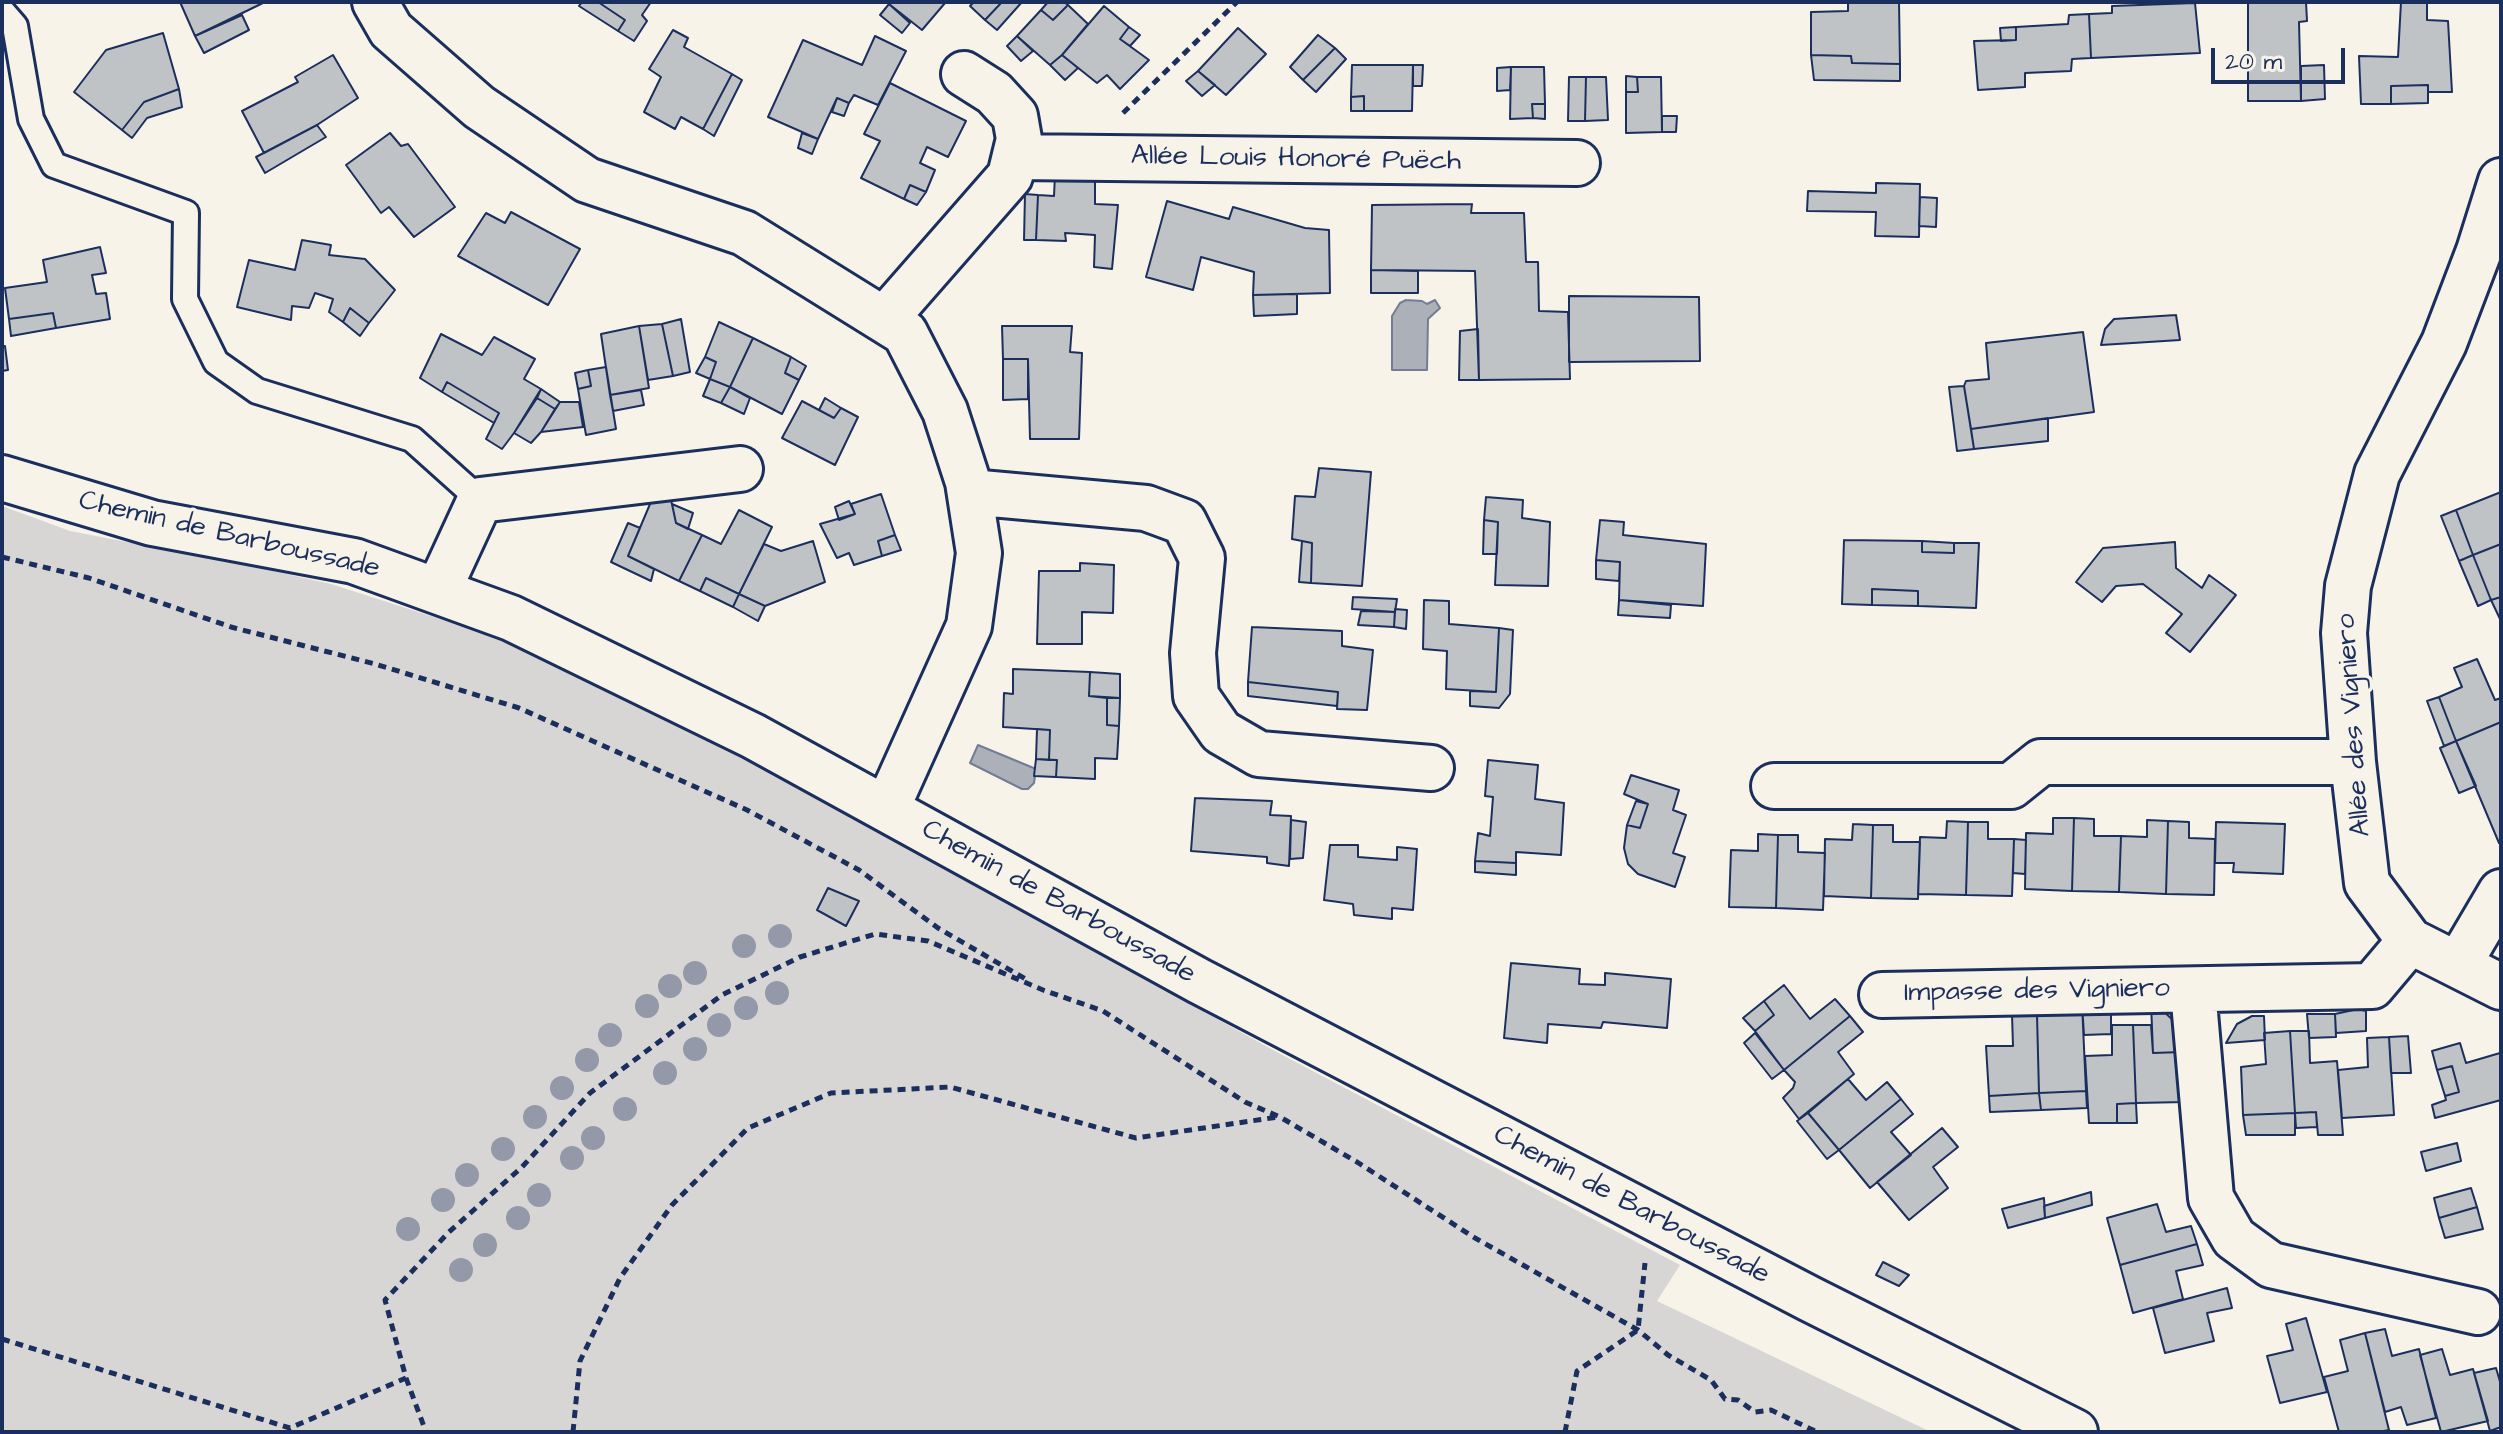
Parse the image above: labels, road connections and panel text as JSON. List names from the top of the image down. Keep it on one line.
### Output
{"streets":{"street":["Allée Louis Honoré Puëch","Chemin de Barboussade","Allée des Vigniero","Impasse des Vigniero"]},"crossings":[["Allée des Vigniero","Impasse des Vigniero"]],"scale_bar":"20 m"}
